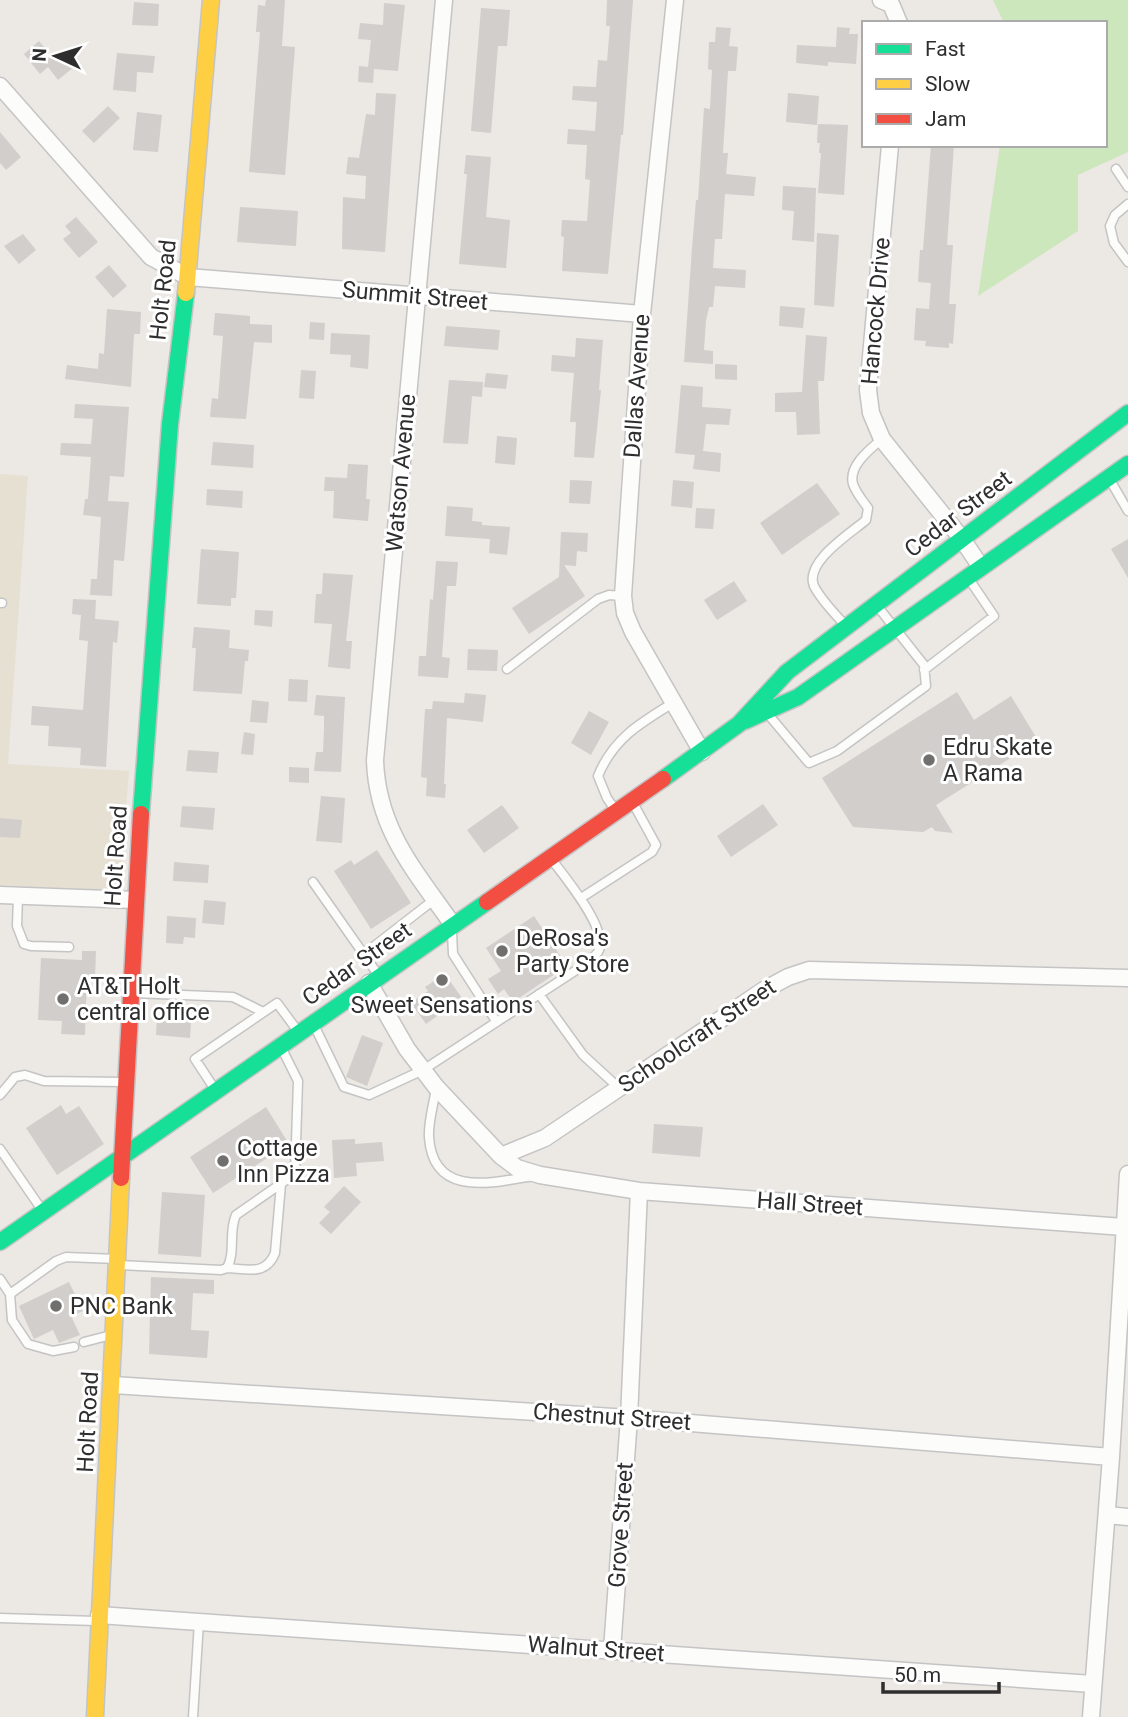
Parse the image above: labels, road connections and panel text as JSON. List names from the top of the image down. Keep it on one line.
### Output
{"streets":{"main road":["Holt Road","Cedar Street"],"street":["Summit Street","Hancock Drive","Dallas Avenue","Watson Avenue","Schoolcraft Street","Hall Street","Chestnut Street","Grove Street","Walnut Street"]},"crossings":[["Holt Road","Summit Street"],["Holt Road","Cedar Street"],["Holt Road","Chestnut Street"],["Holt Road","Walnut Street"],["Summit Street","Dallas Avenue"],["Summit Street","Watson Avenue"],["Hancock Drive","Cedar Street"],["Dallas Avenue","Cedar Street"],["Watson Avenue","Cedar Street"],["Schoolcraft Street","Hall Street"],["Hall Street","Grove Street"],["Chestnut Street","Grove Street"],["Grove Street","Walnut Street"]],"places":["Edru Skate A Rama","DeRosa's Party Store","Sweet Sensations","AT&T Holt central office","Cottage Inn Pizza","PNC Bank"],"legend":["Fast","Slow","Jam"],"scale_bar":"50 m","north":"left"}
